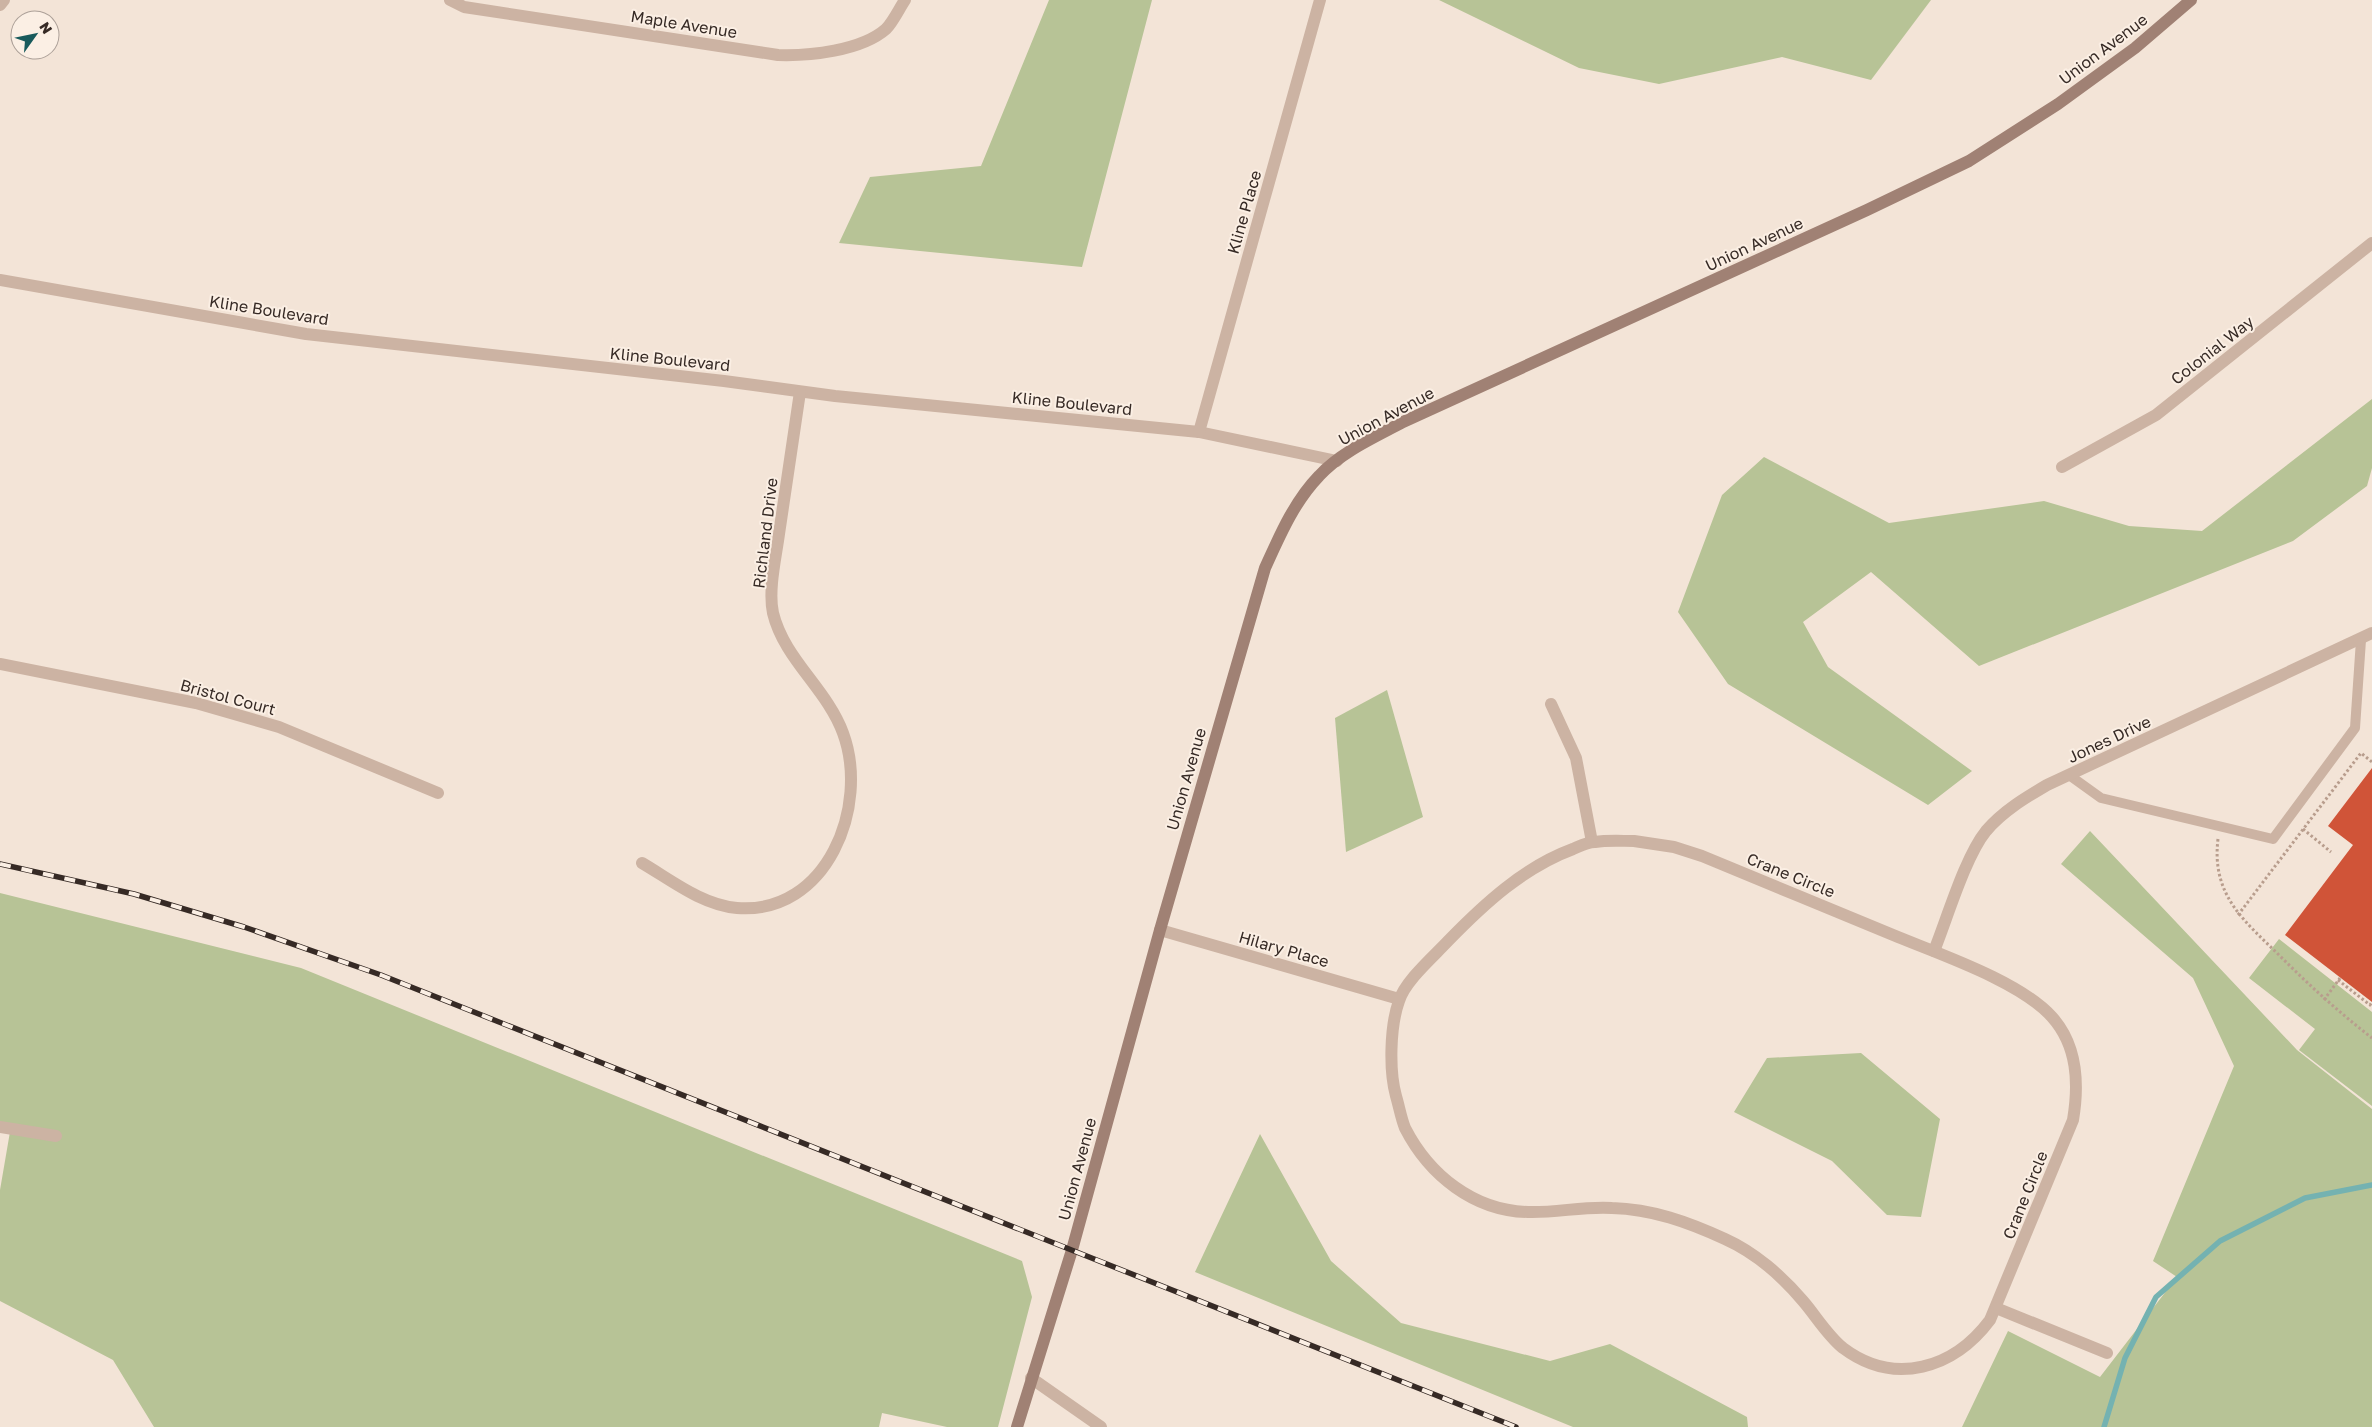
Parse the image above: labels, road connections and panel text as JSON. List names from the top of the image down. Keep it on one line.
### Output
{"streets":{"main road":["Union Avenue"],"street":["Maple Avenue","Kline Place","Kline Boulevard","Colonial Way","Richland Drive","Bristol Court","Jones Drive","Crane Circle","Hilary Place"]},"crossings":[["Union Avenue","Kline Boulevard"],["Union Avenue","Hilary Place"],["Kline Place","Kline Boulevard"],["Kline Boulevard","Richland Drive"],["Jones Drive","Crane Circle"],["Crane Circle","Hilary Place"]],"north":"top right"}
